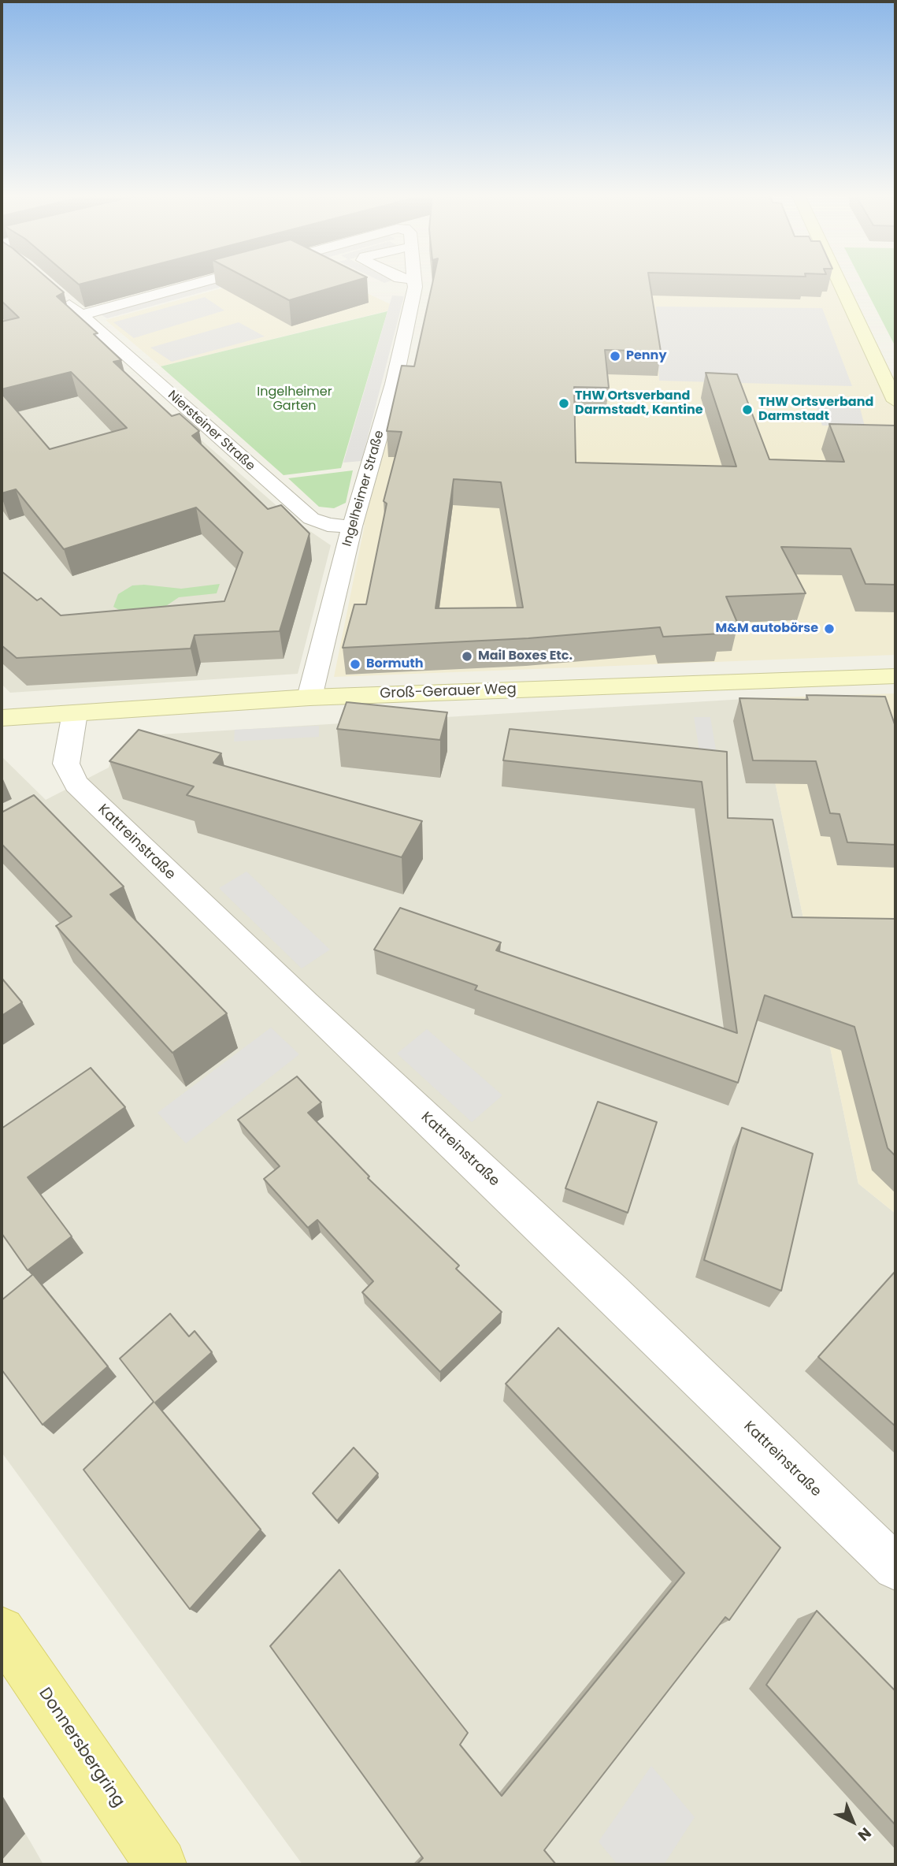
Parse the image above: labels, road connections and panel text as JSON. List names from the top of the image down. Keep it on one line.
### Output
{"streets":{"main road":["Groß-Gerauer Weg","Donnersbergring"],"street":["Niersteiner Straße","Ingelheimer Straße","Kattreinstraße"]},"crossings":[["Niersteiner Straße","Ingelheimer Straße"],["Ingelheimer Straße","Groß-Gerauer Weg"],["Groß-Gerauer Weg","Kattreinstraße"]],"parks":["Ingelheimer Garten"],"places":["Penny","THW Ortsverband Darmstadt, Kantine","THW Ortsverband Darmstadt","M&M autobörse","Mail Boxes Etc.","Bormuth"],"north":"bottom right"}
